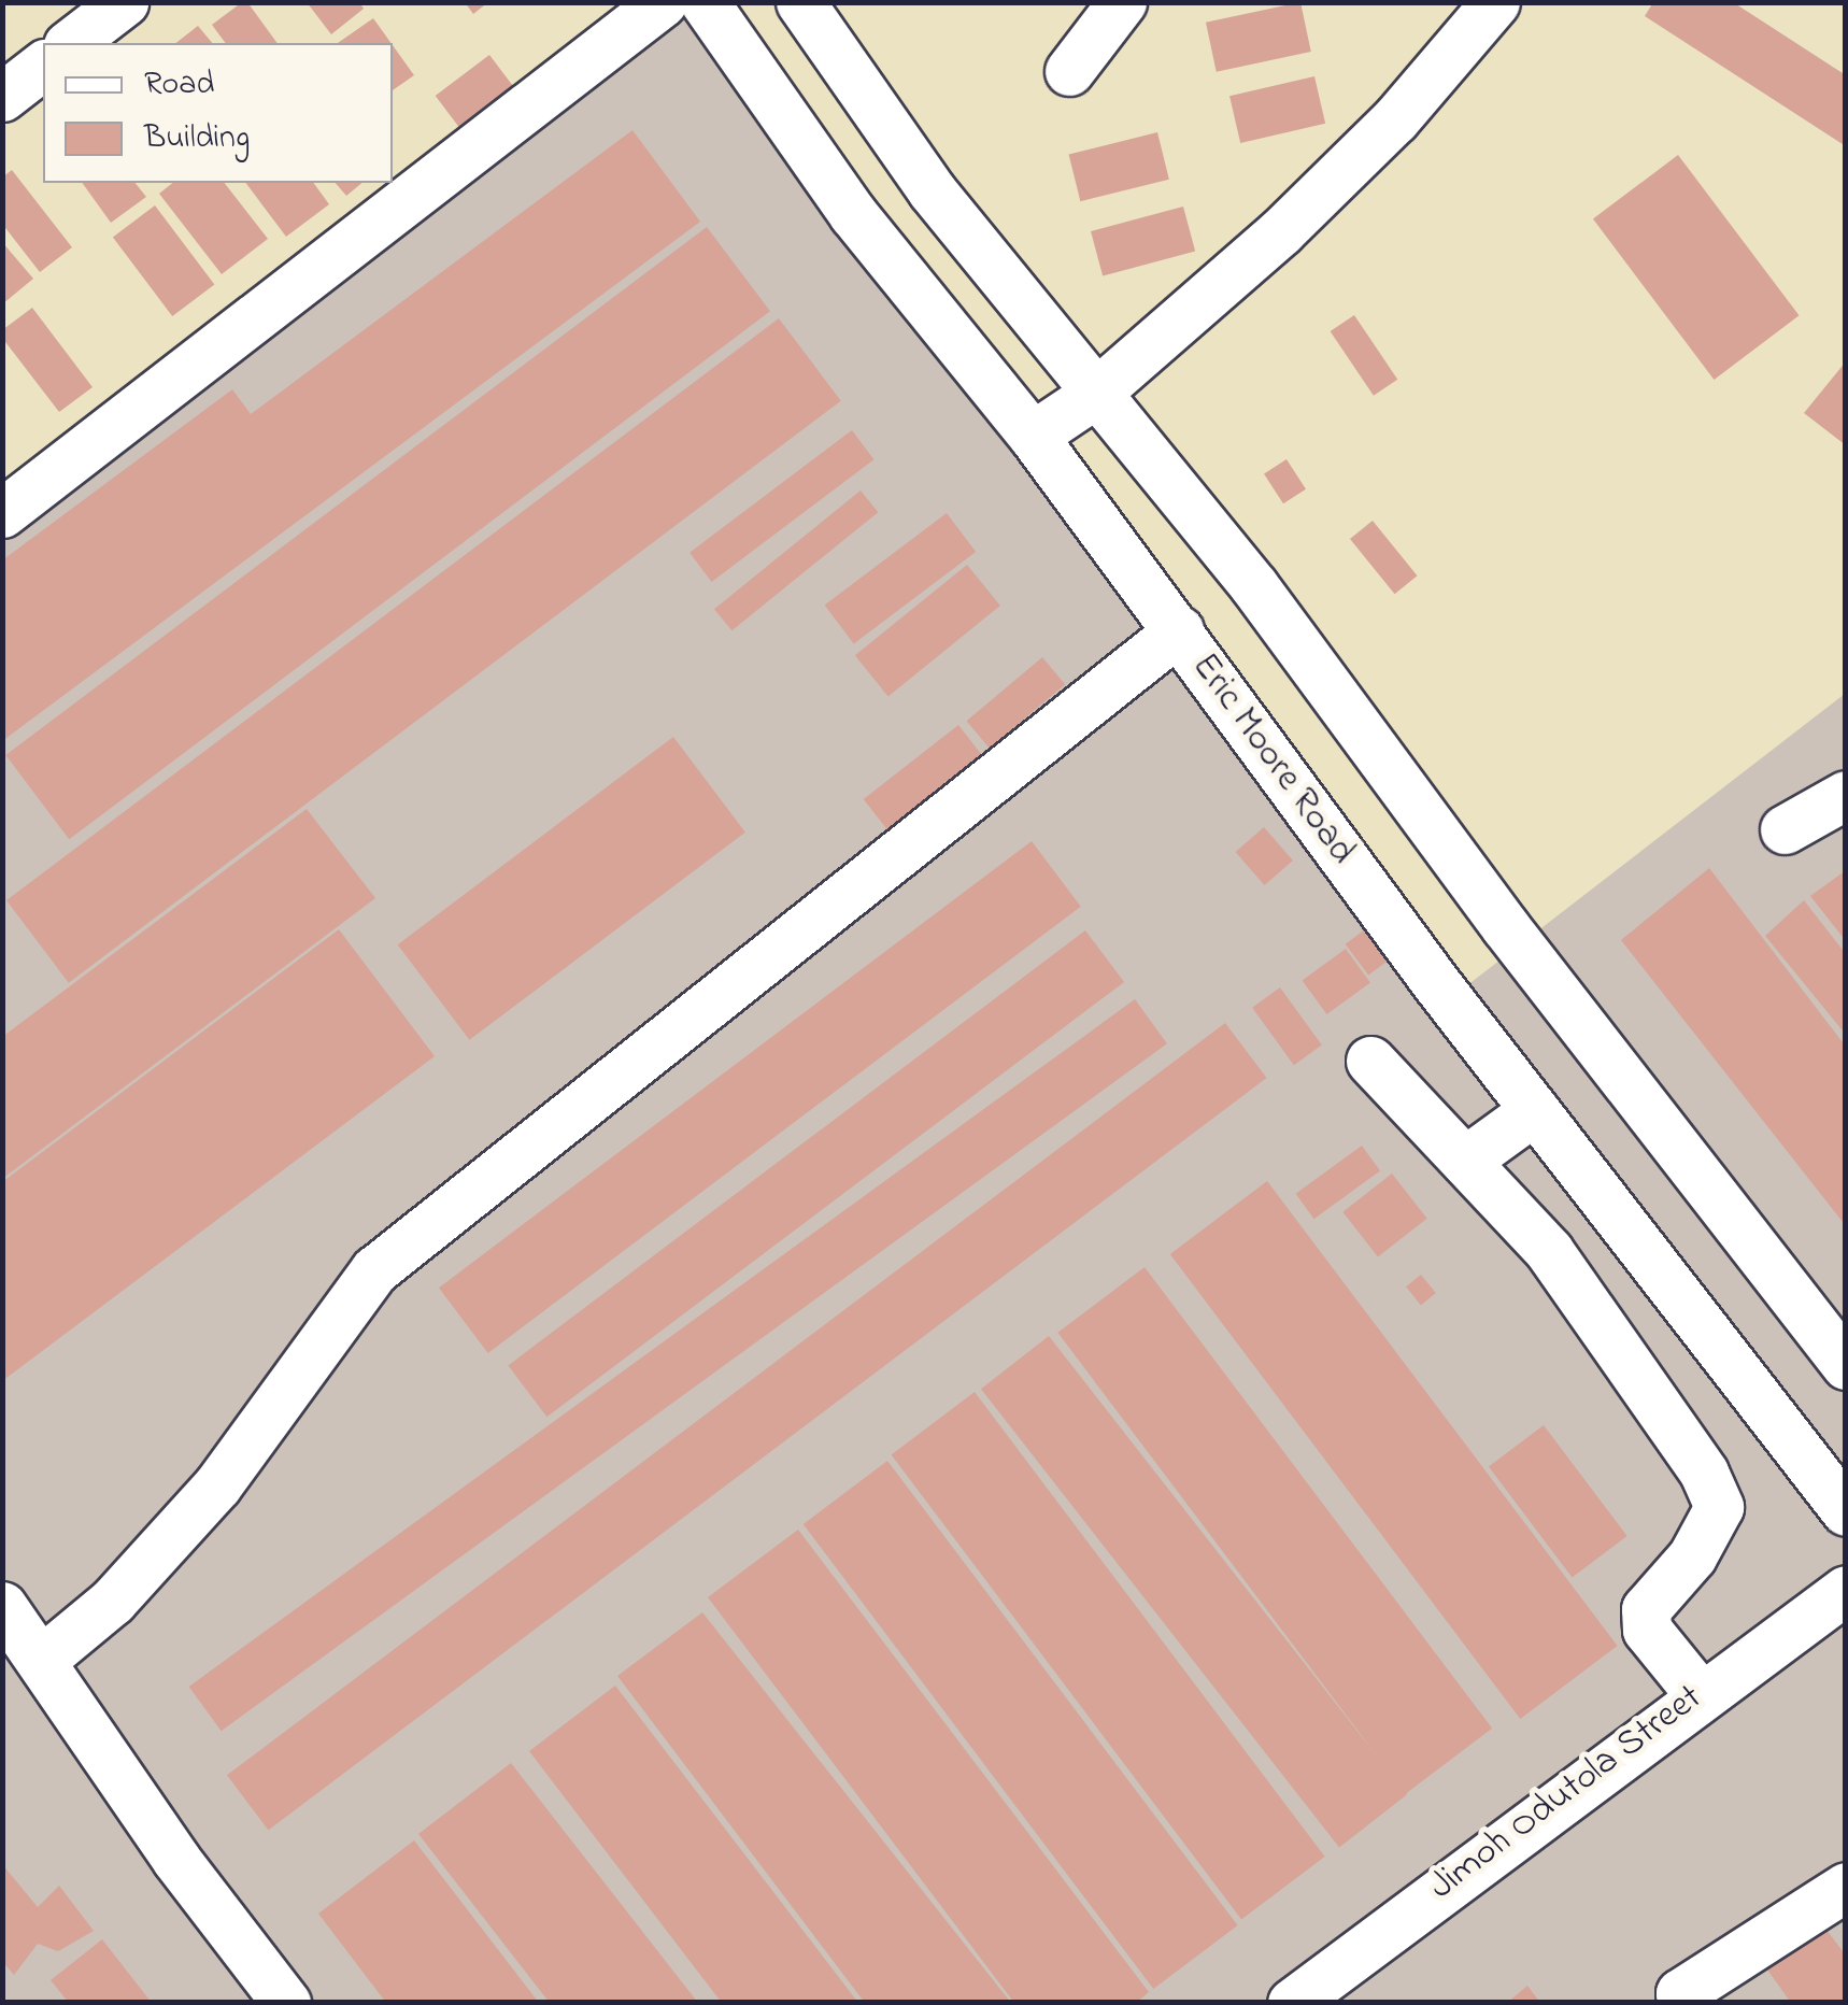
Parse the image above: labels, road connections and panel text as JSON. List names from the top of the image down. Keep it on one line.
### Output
{"streets":{"street":["Eric Moore Road","Jimoh Odutola Street"]},"legend":["Road","Building"]}
